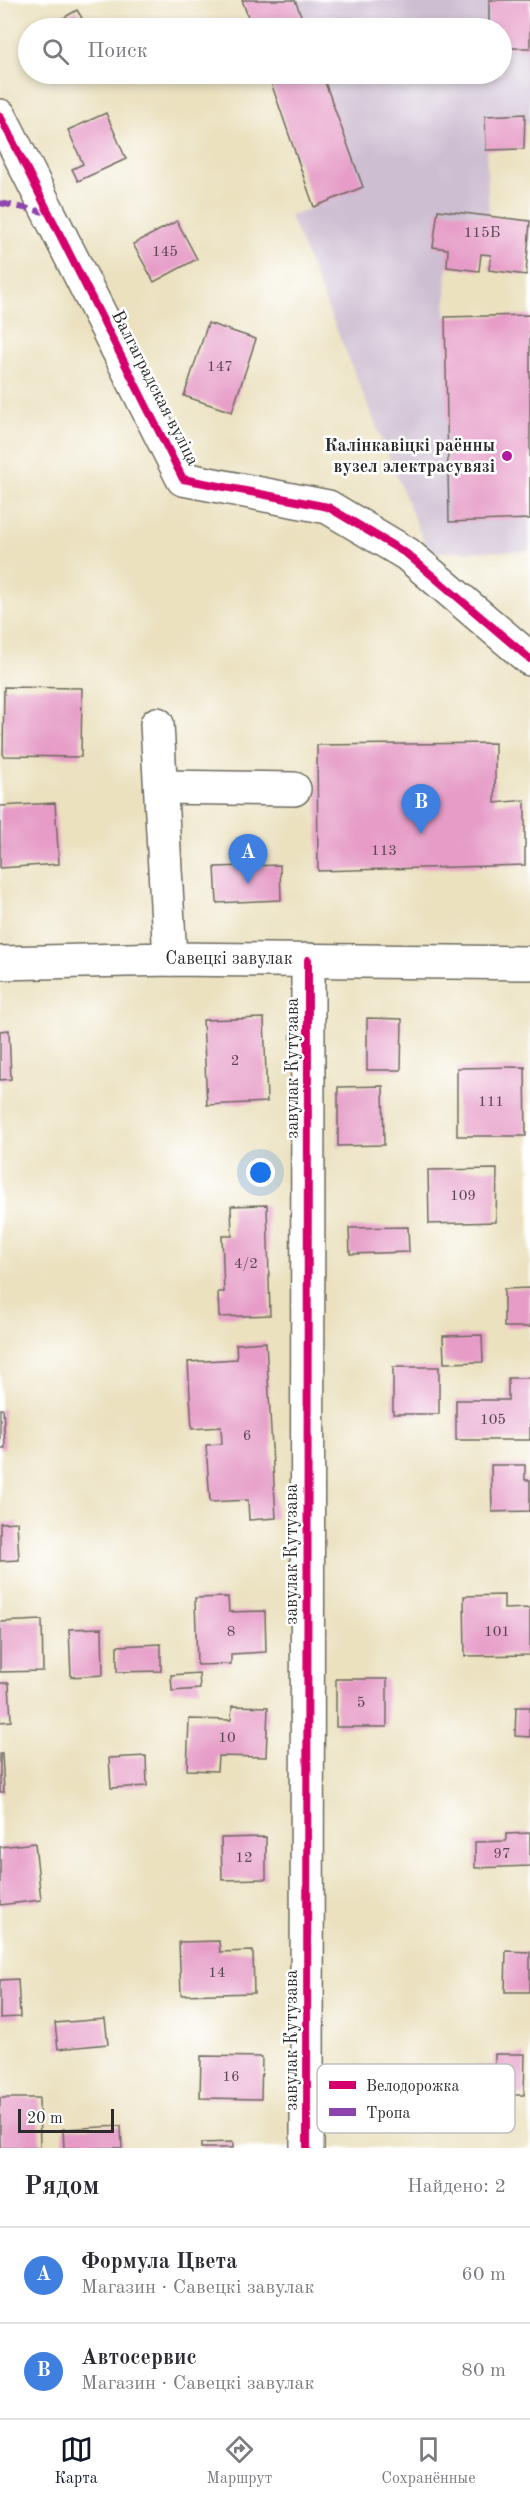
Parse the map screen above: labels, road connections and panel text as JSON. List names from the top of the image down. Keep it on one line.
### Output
{"streets":{"street":["Валгаградская вуліца","Савецкі завулак","завулак Кутузава"]},"crossings":[["Савецкі завулак","завулак Кутузава"]],"places":["Калінкавіцкі раённы вузел электрасувязі"],"house_numbers":["115Б","145","147","113","2","111","109","4/2","105","6","8","101","5","10","97","12","14","16"],"legend":["Велодорожка","Тропа"],"scale_bar":"20 m","page":{"search":"Поиск","pins":["B","A"],"scale":"20 m","heading":["Рядом","Найдено: 2"],"list":[{"mark":"A","name":"Формула Цвета","note":"Магазин · Савецкі завулак","value":"60 m"},{"mark":"B","name":"Автосервис","note":"Магазин · Савецкі завулак","value":"80 m"}],"nav":["Карта","Маршрут","Сохранённые"]}}
